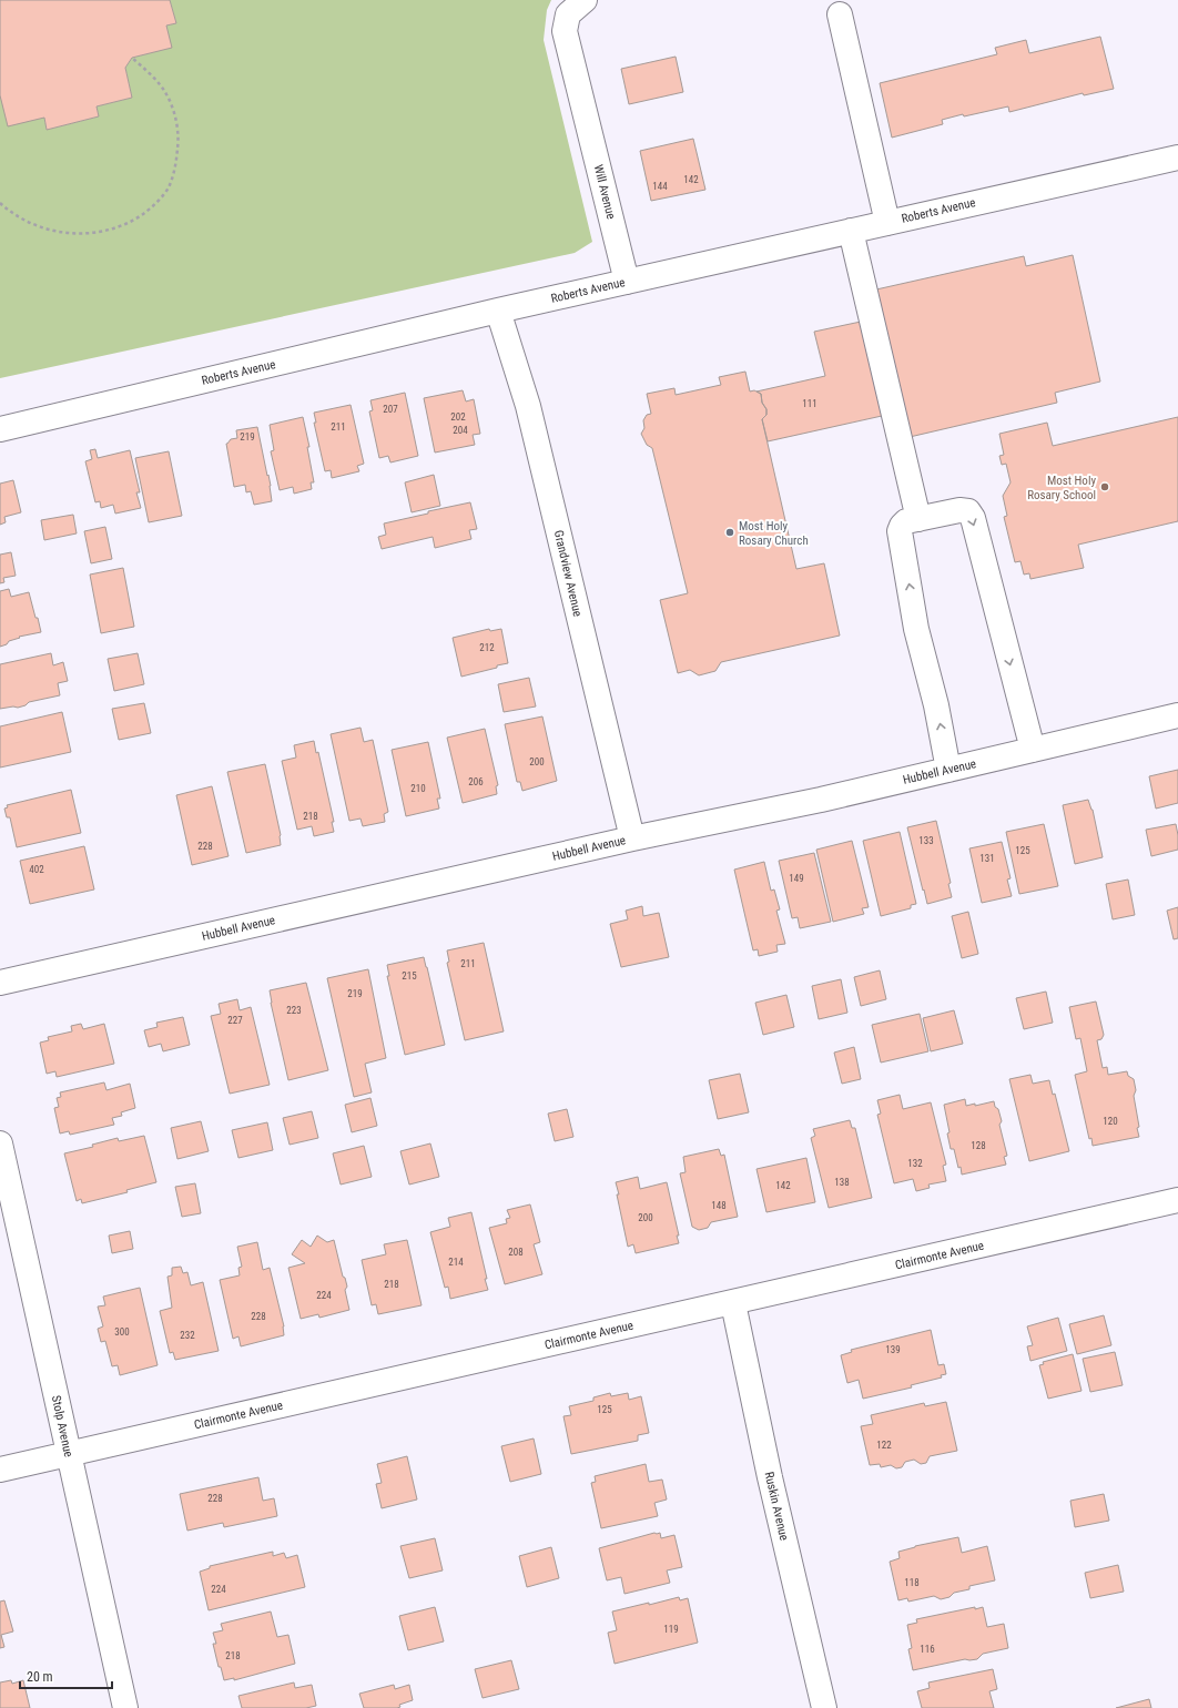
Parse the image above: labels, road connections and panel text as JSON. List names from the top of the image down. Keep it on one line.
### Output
{"streets":{"street":["Will Avenue","Roberts Avenue","Grandview Avenue","Hubbell Avenue","Clairmonte Avenue","Stolp Avenue","Ruskin Avenue"]},"crossings":[["Will Avenue","Roberts Avenue"],["Roberts Avenue","Grandview Avenue"],["Grandview Avenue","Hubbell Avenue"],["Clairmonte Avenue","Stolp Avenue"],["Clairmonte Avenue","Ruskin Avenue"]],"places":["Most Holy Rosary School","Most Holy Rosary Church"],"house_numbers":["142","144","111","207","202","211","204","219","212","200","206","210","218","133","228","125","131","402","149","211","215","219","223","227","120","128","132","138","142","148","200","208","214","218","224","228","300","232","139","125","122","228","118","224","119","116","218"],"scale_bar":"20 m"}
